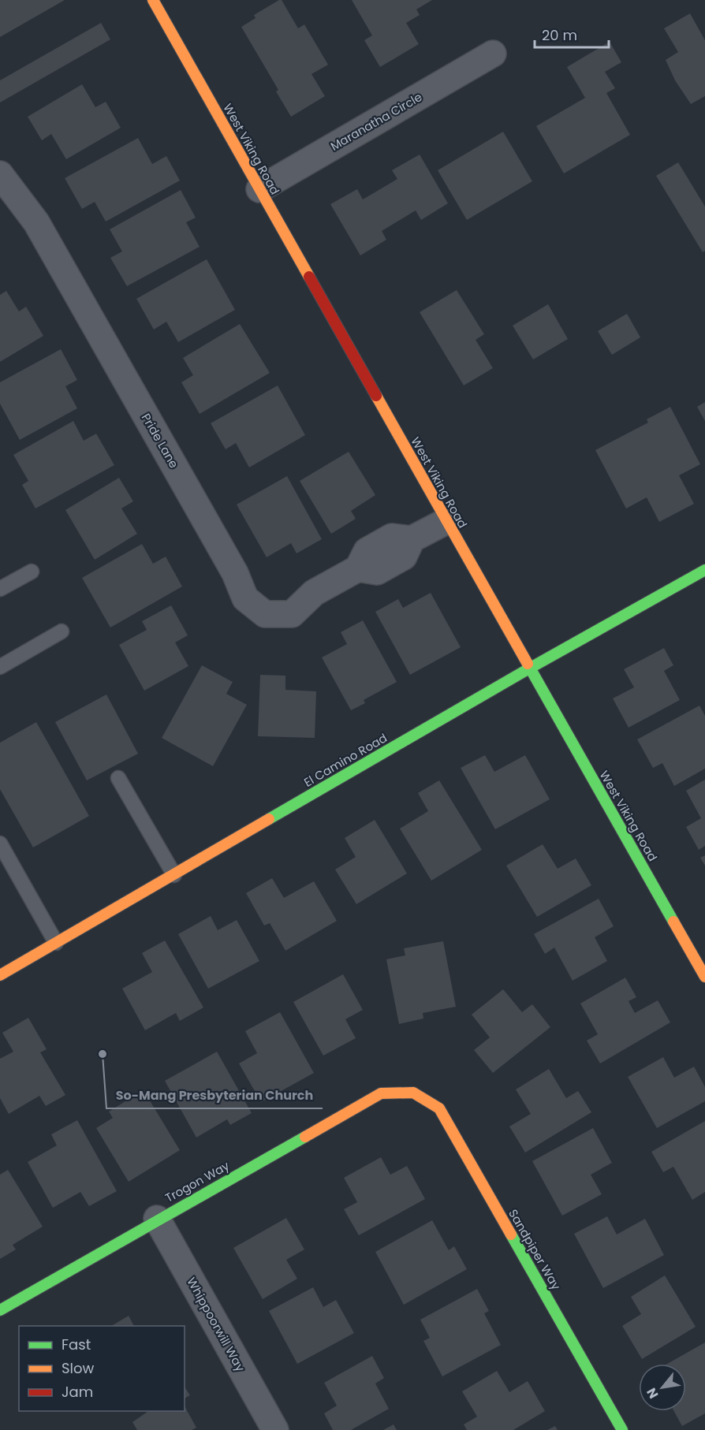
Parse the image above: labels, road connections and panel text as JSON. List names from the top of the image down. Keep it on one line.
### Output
{"streets":{"street":["Maranatha Circle","West Viking Road","Pride Lane","El Camino Road","Trogon Way","Sandpiper Way","Whippoorwill Way"]},"crossings":[["Maranatha Circle","West Viking Road"],["West Viking Road","Pride Lane"],["West Viking Road","El Camino Road"],["Trogon Way","Sandpiper Way"],["Trogon Way","Whippoorwill Way"]],"places":["So-Mang Presbyterian Church"],"legend":["Fast","Slow","Jam"],"scale_bar":"20 m","north":"bottom left"}
